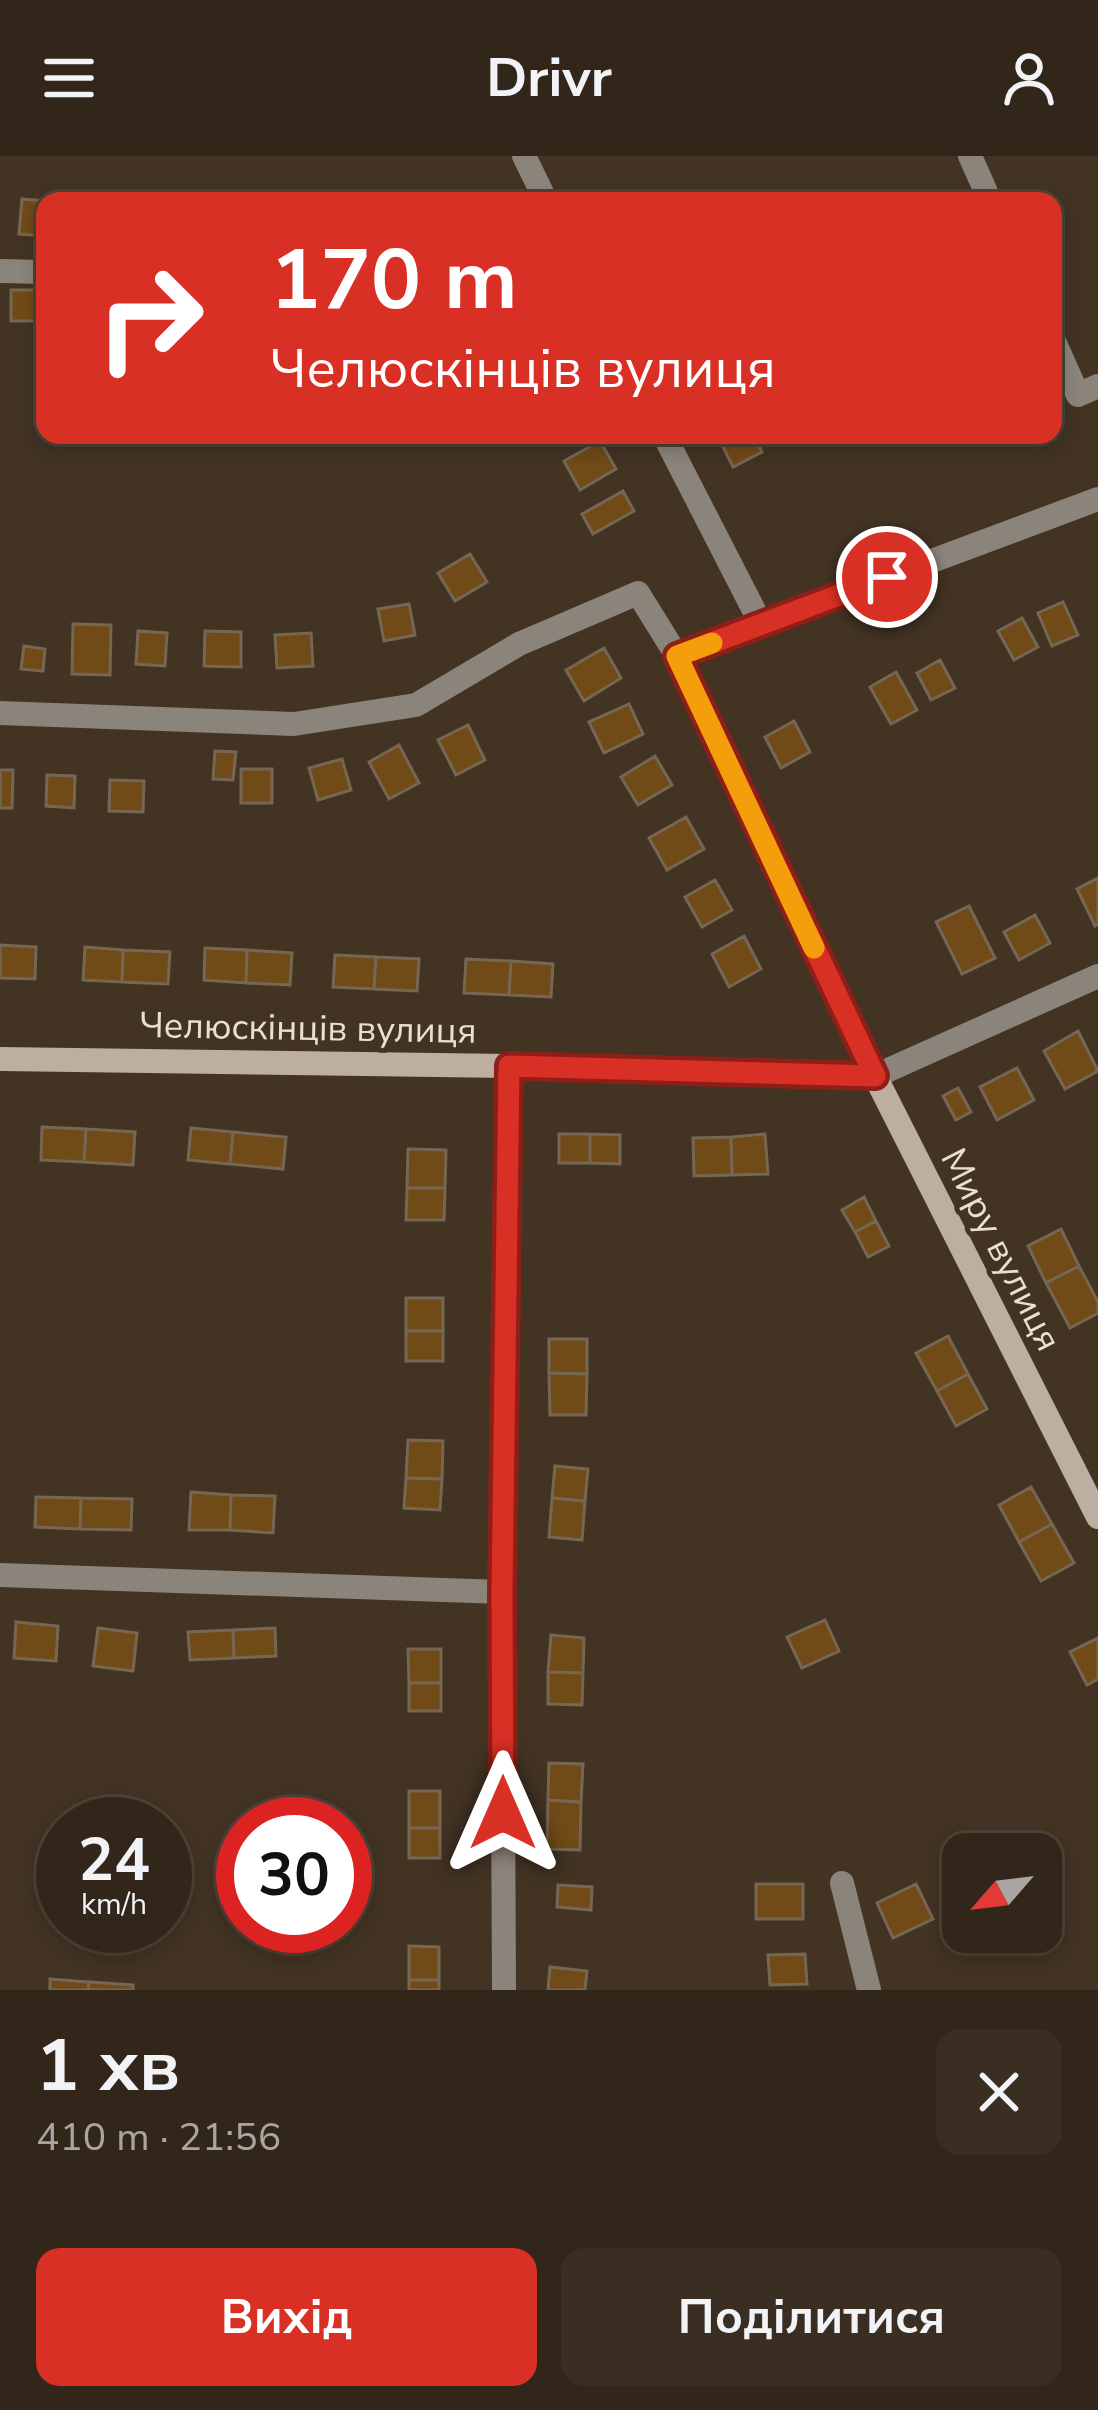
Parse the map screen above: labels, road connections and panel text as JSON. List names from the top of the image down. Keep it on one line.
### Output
{"streets":{"main road":["Челюскінців вулиця","Миру вулиця"]},"crossings":[["Челюскінців вулиця","Миру вулиця"]],"north":"bottom left","page":{"header":"Drivr","turn":["170 m","Челюскінців вулиця"],"speed":"24 km/h","limit":"30","heading":["1 хв","410 m · 21:56"],"buttons":["Вихід","Поділитися"]}}
